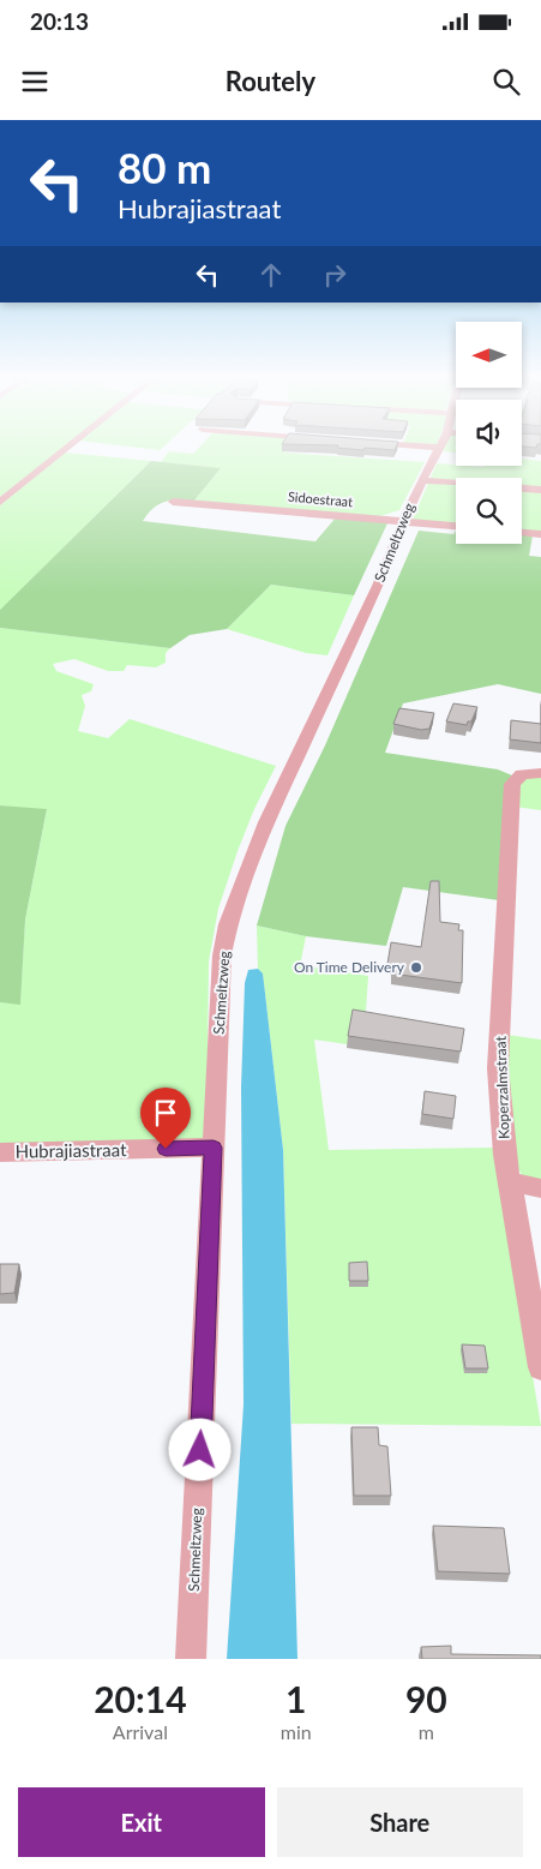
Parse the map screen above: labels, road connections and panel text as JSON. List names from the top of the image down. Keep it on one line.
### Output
{"streets":{"street":["Sidoestraat","Schmeltzweg","Koperzalmstraat","Hubrajiastraat"]},"crossings":[["Sidoestraat","Schmeltzweg"],["Schmeltzweg","Hubrajiastraat"]],"places":["On Time Delivery"],"north":"left","page":{"status":"20:13","header":"Routely","turn":["80 m","Hubrajiastraat"],"eta":["20:14","Arrival","1","min","90","m"],"buttons":["Exit","Share"]}}
